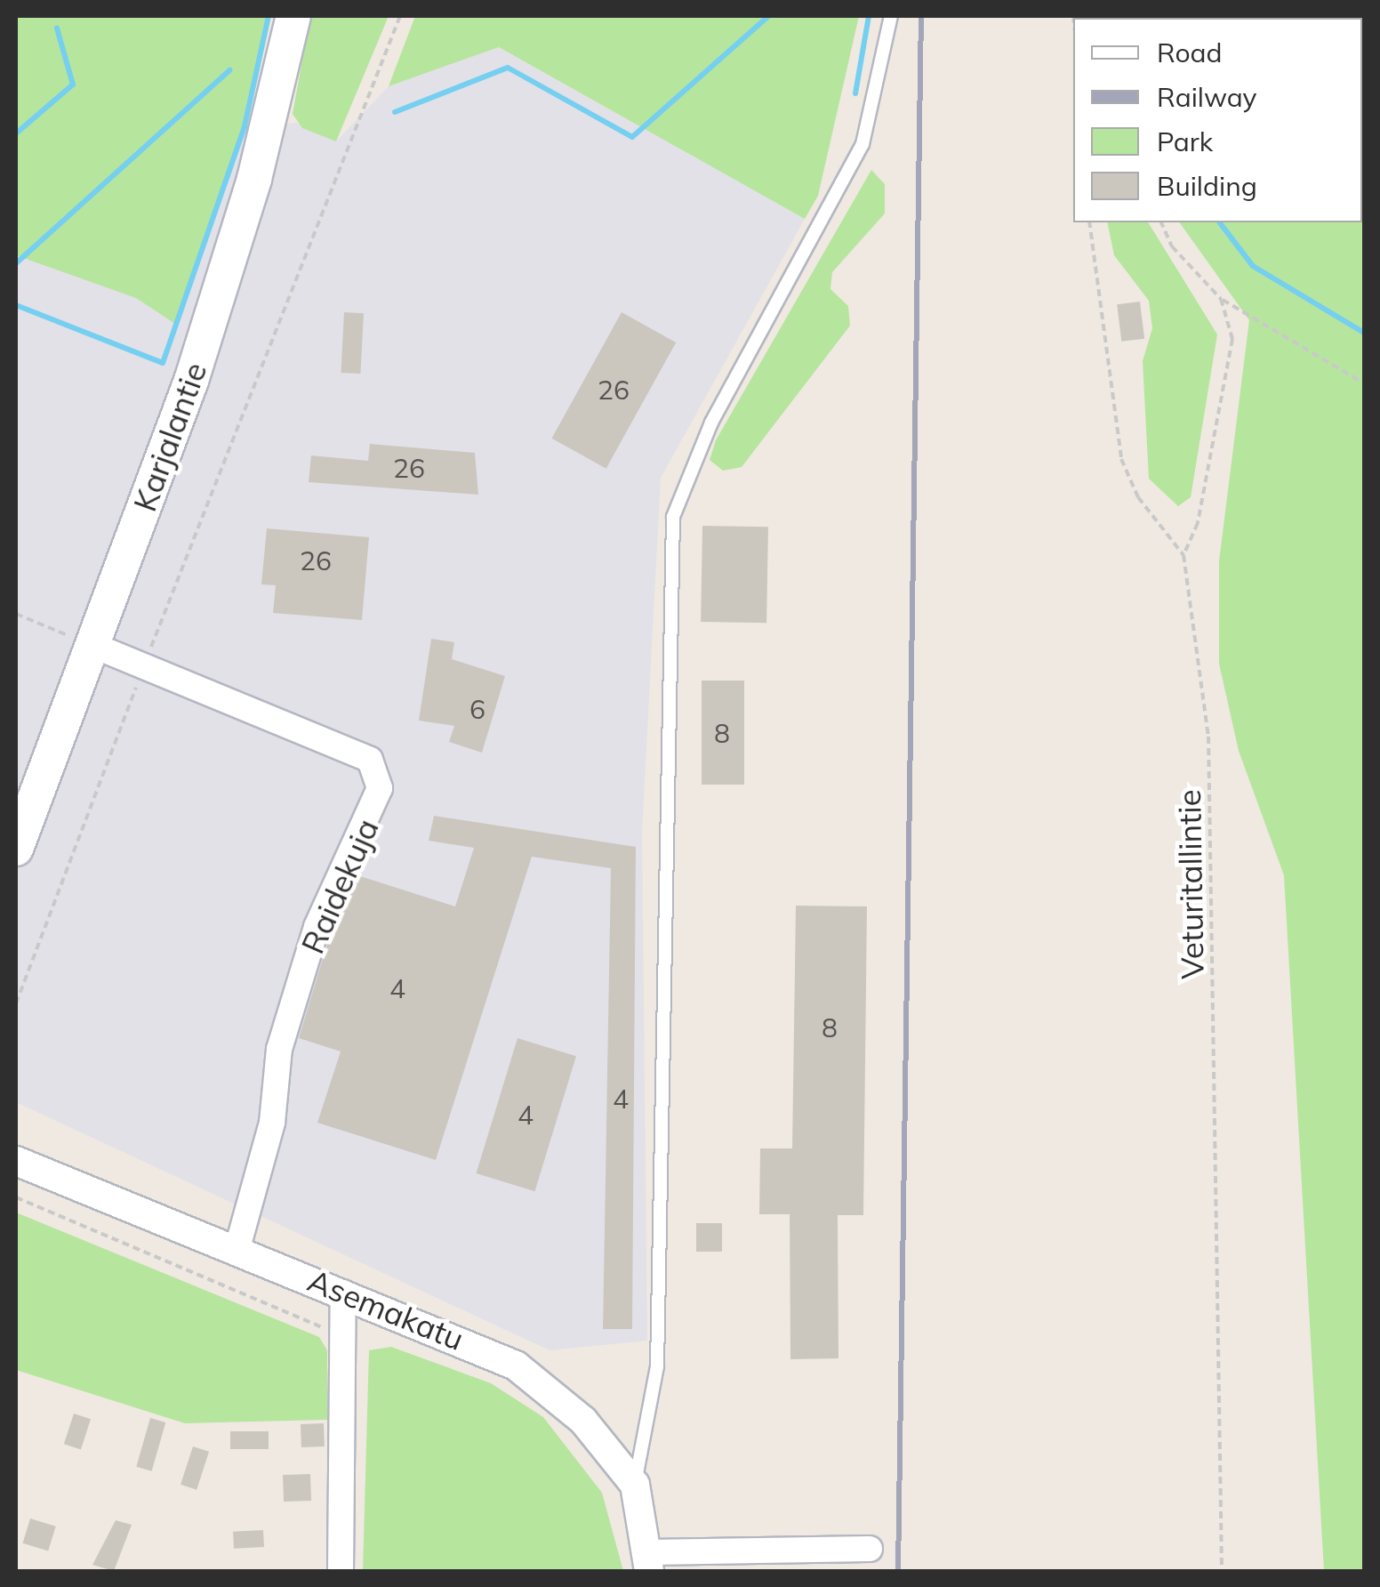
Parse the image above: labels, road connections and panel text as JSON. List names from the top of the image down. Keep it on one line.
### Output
{"streets":{"main road":["Karjalantie"],"street":["Raidekuja","Asemakatu"],"path":["Veturitallintie"]},"crossings":[["Karjalantie","Raidekuja"],["Raidekuja","Asemakatu"]],"house_numbers":["26","26","26","6","8","4","8","4","4"],"legend":["Road","Railway","Park","Building"]}
